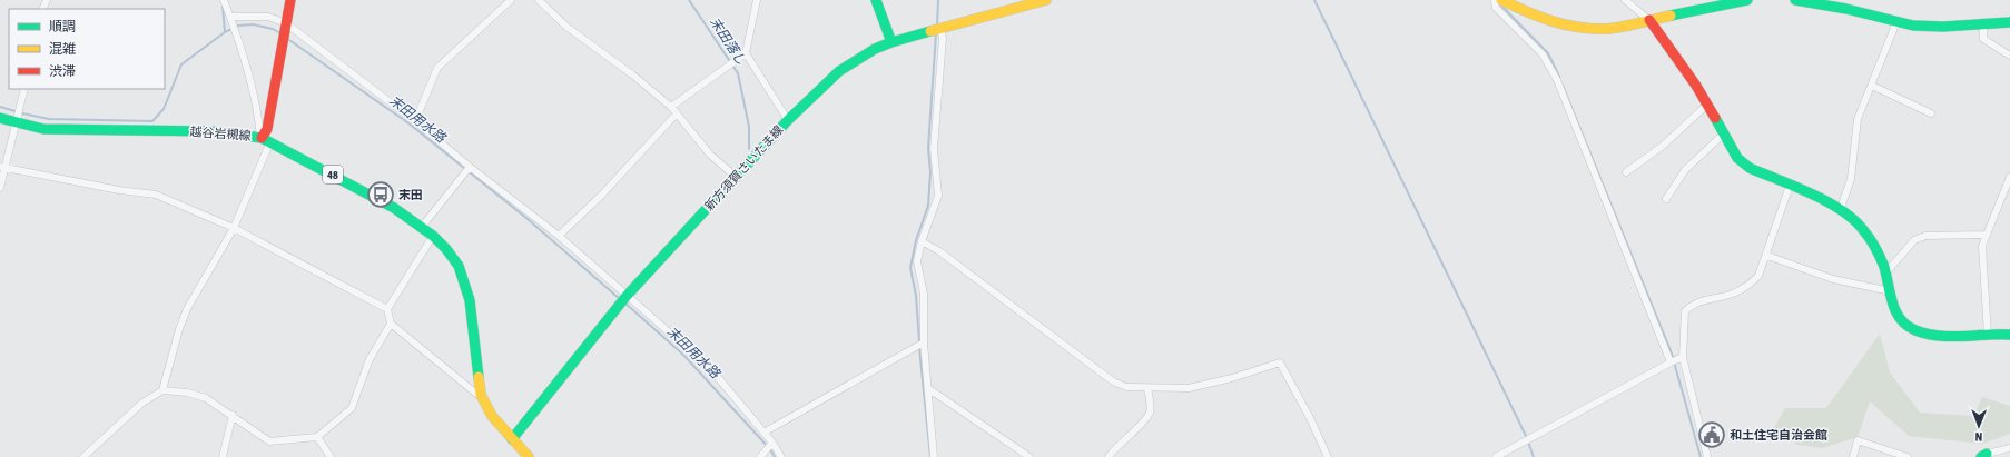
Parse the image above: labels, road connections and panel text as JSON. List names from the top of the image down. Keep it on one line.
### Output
{"streets":{"main road":["越谷岩槻線","新方須賀さいたま線","48"]},"crossings":[["越谷岩槻線","新方須賀さいたま線"]],"water":["末田落し","末田用水路"],"places":{"bus stop":["末田"],"public building":["和土住宅自治会館"]},"legend":["順調","混雑","渋滞"],"north":"bottom"}
